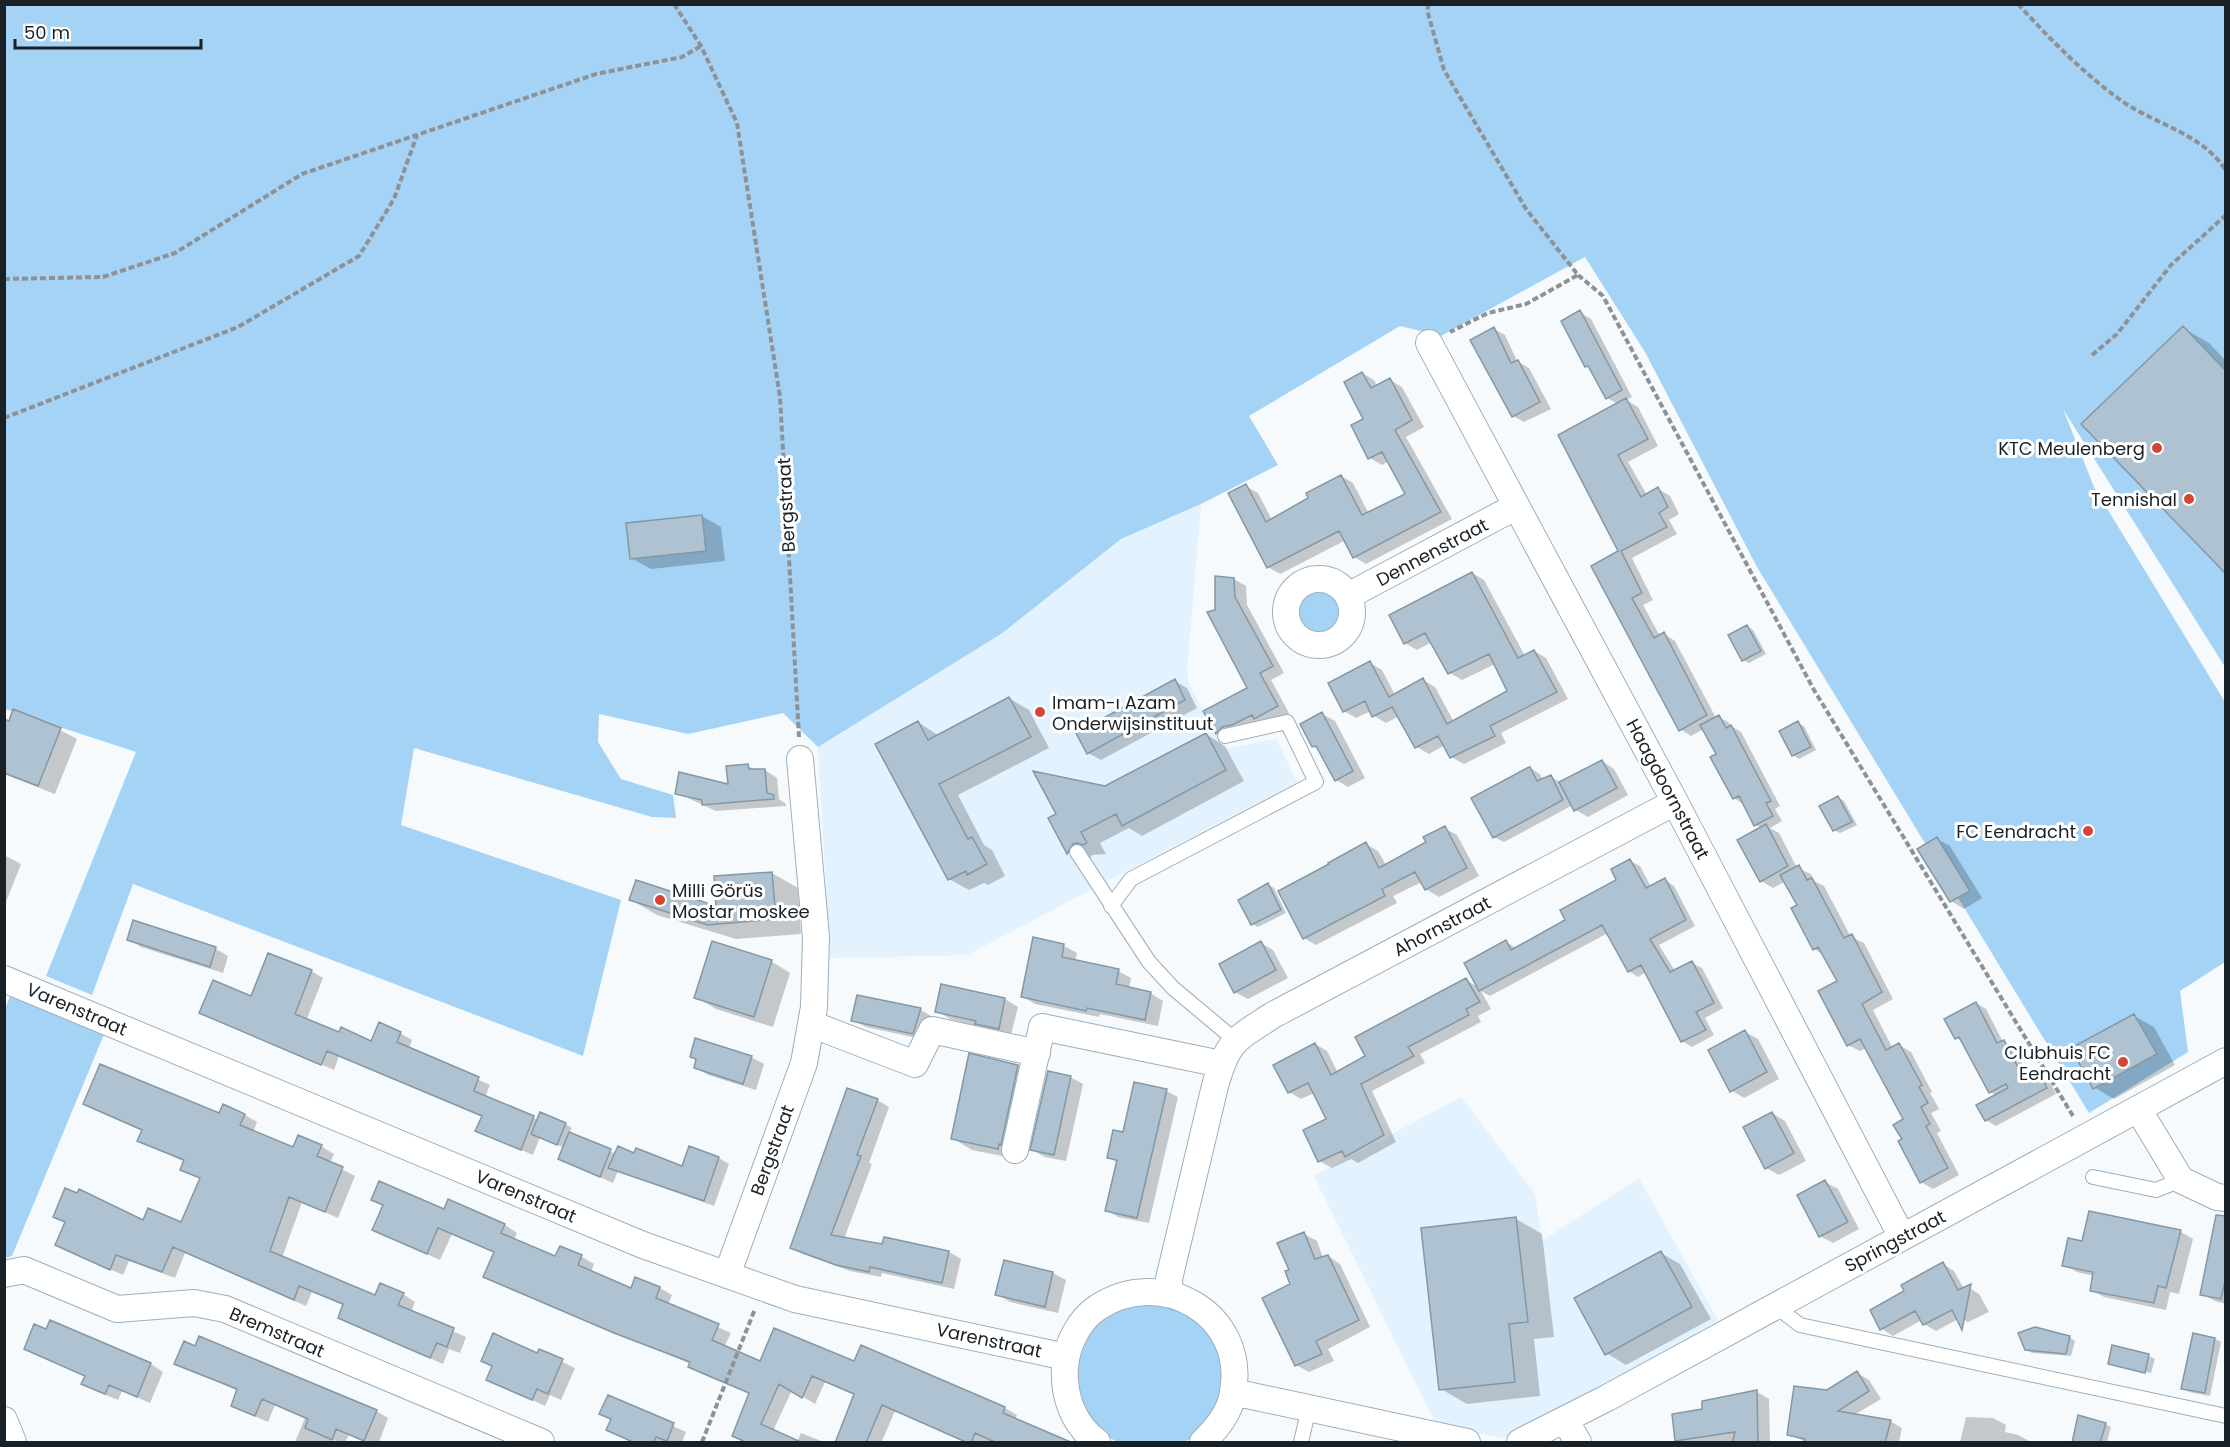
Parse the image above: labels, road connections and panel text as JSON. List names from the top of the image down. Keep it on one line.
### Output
{"streets":{"street":["Bergstraat","Dennenstraat","Haagdoornstraat","Ahornstraat","Varenstraat","Springstraat","Bremstraat"]},"crossings":[["Bergstraat","Varenstraat"],["Dennenstraat","Haagdoornstraat"],["Haagdoornstraat","Ahornstraat"],["Haagdoornstraat","Springstraat"],["Ahornstraat","Varenstraat"]],"places":["KTC Meulenberg","Tennishal","Imam-ı Azam Onderwijsinstituut","FC Eendracht","Milli Görüs Mostar moskee","Clubhuis FC Eendracht"],"scale_bar":"50 m"}
